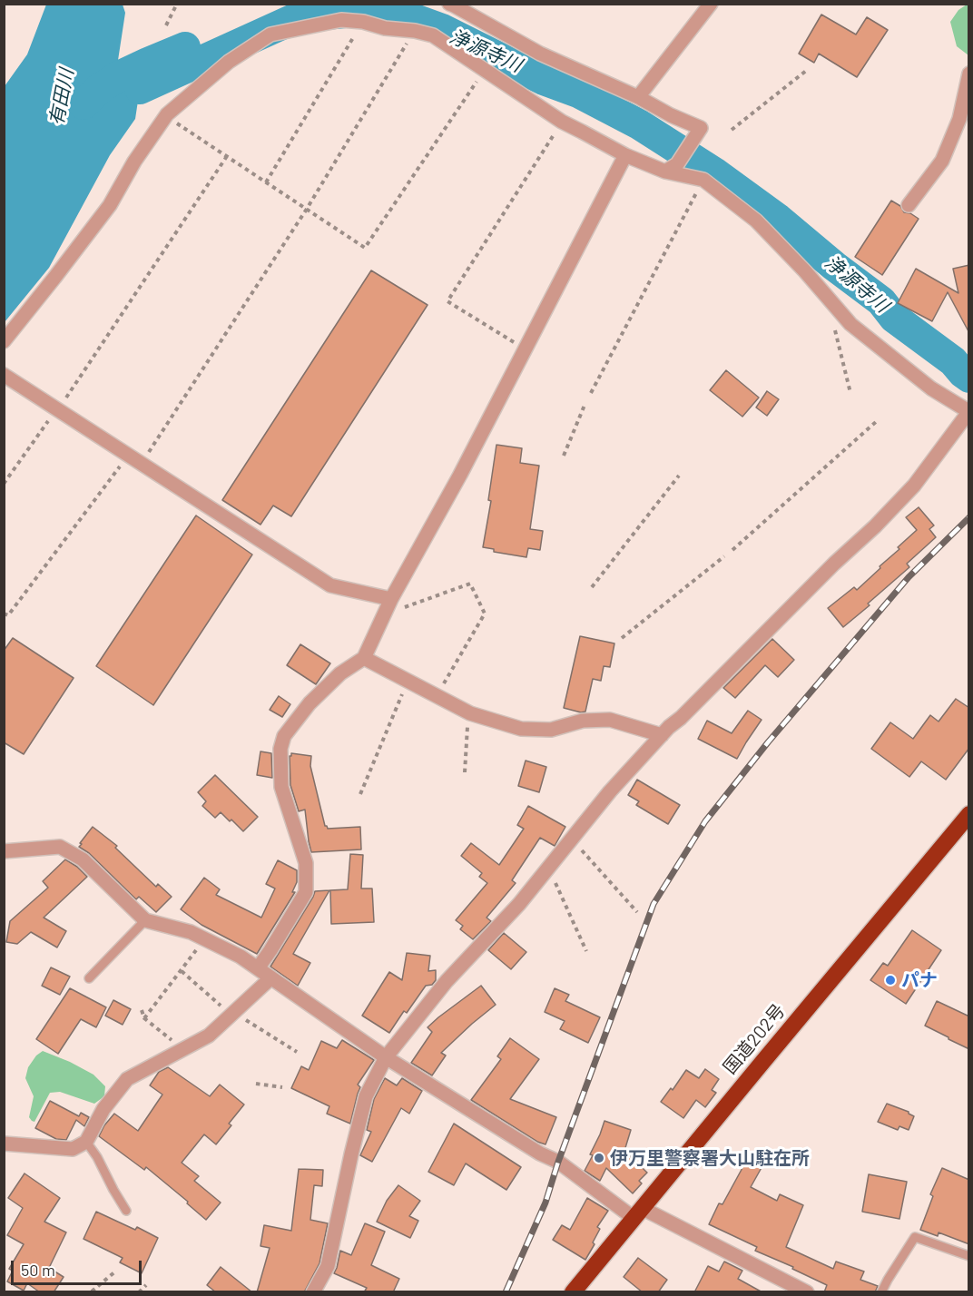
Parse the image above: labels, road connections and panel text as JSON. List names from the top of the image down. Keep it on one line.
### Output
{"streets":{"highway":["国道202号"]},"water":["浄源寺川","有田川"],"places":["パナ","伊万里警察署大山駐在所"],"scale_bar":"50 m"}
